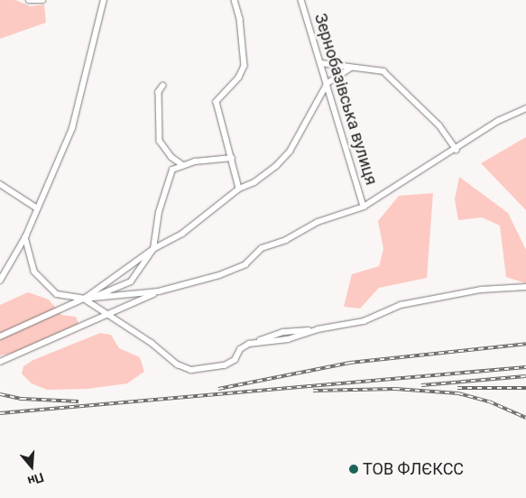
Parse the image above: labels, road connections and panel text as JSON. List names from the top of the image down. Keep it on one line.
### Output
{"streets":{"street":["Зернобазівська вулиця"]},"places":["ТОВ ФЛЄКСС"],"north":"bottom"}
